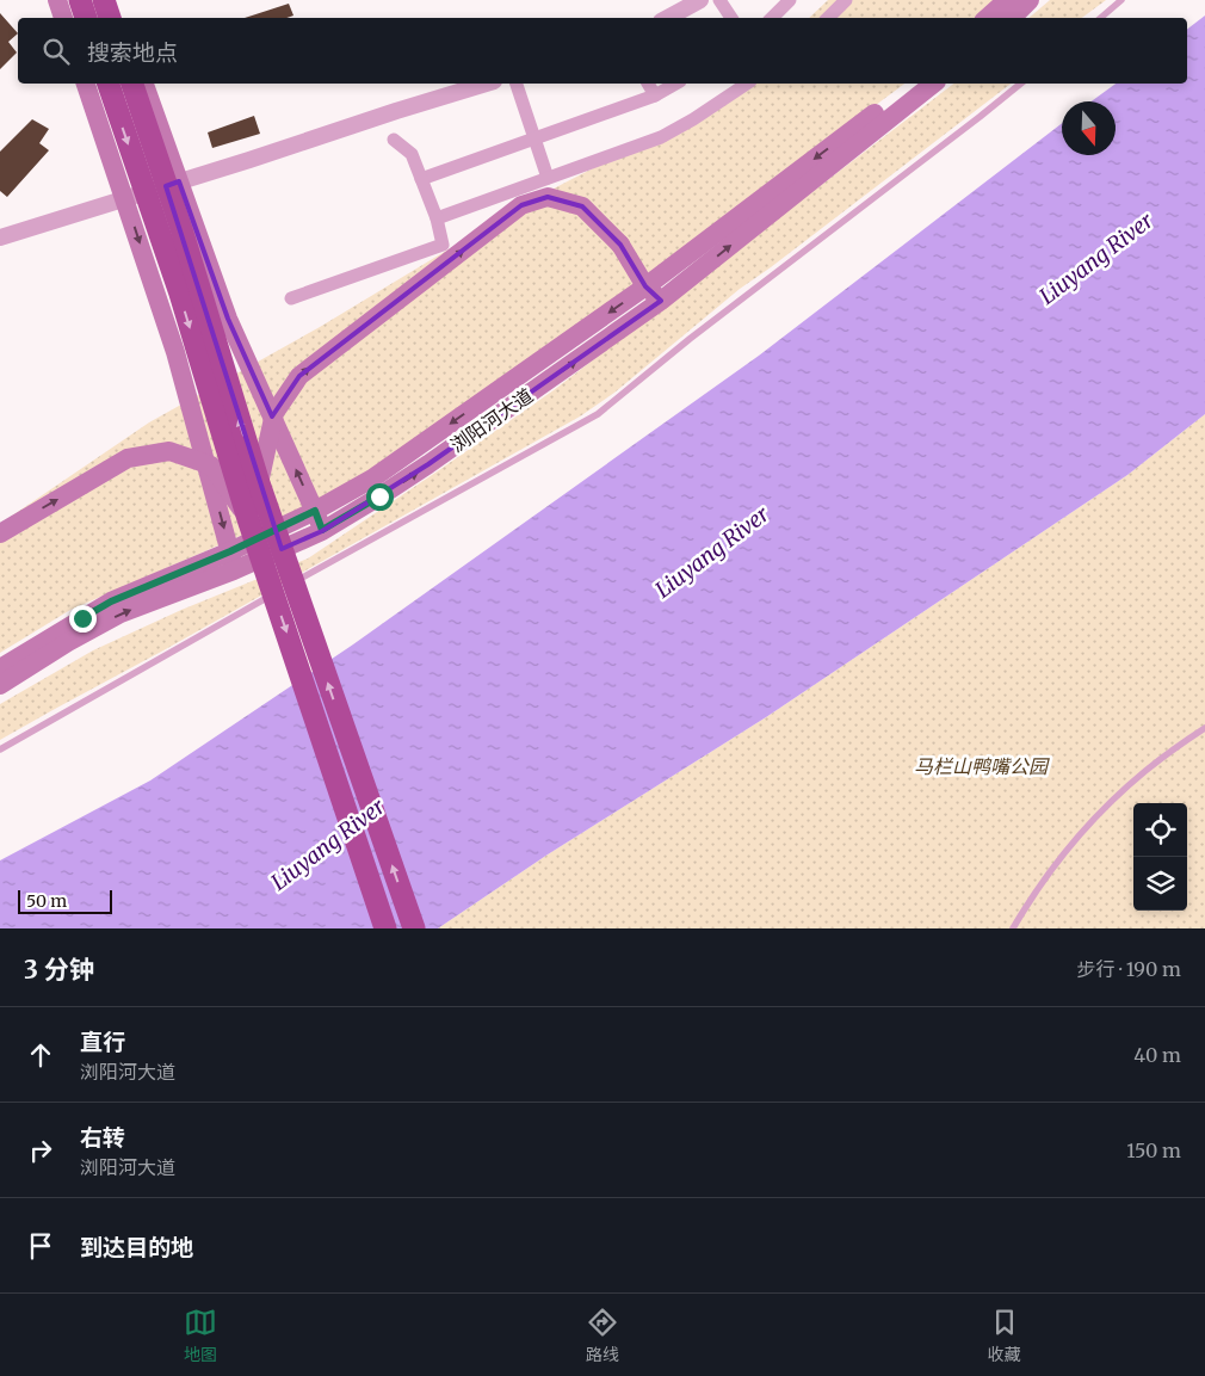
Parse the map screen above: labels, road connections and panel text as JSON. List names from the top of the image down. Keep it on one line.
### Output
{"streets":{"main road":["浏阳河大道"]},"water":["Liuyang River"],"parks":["马栏山鸭嘴公园"],"scale_bar":"50 m","north":"bottom","page":{"search":"搜索地点","scale":"50 m","heading":["3 分钟","步行 · 190 m"],"list":[["直行","浏阳河大道","40 m"],["右转","浏阳河大道","150 m"],"到达目的地"],"nav":["地图","路线","收藏"]}}
